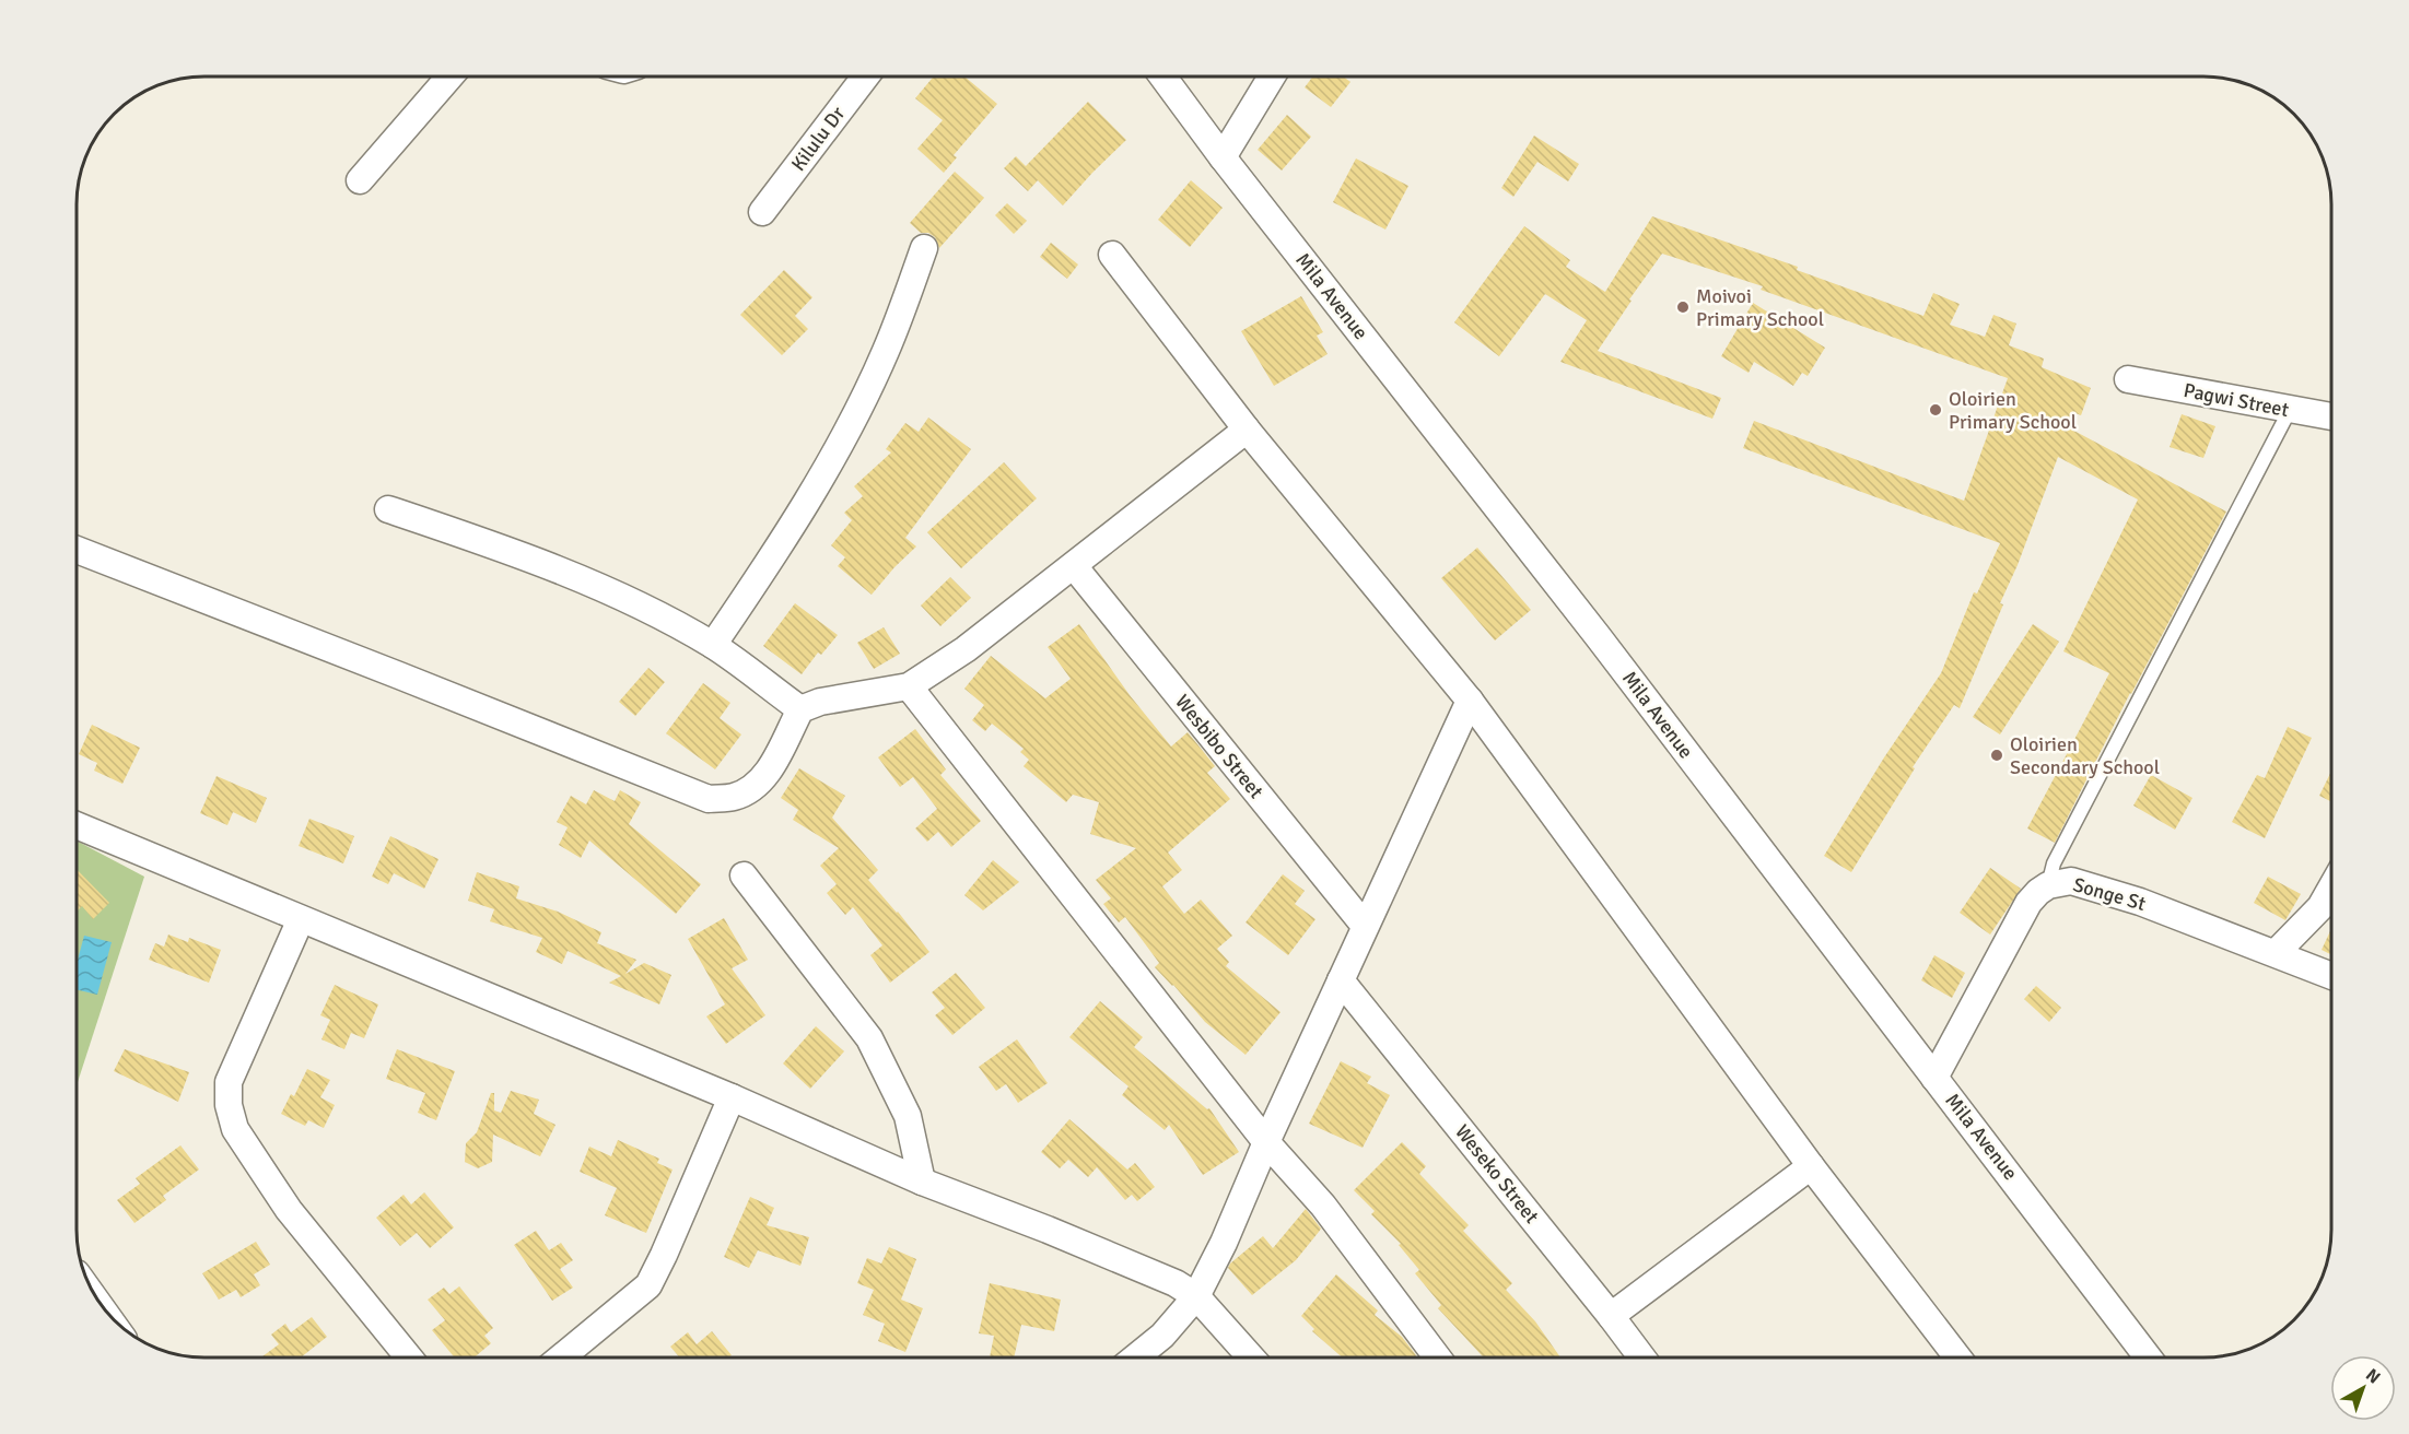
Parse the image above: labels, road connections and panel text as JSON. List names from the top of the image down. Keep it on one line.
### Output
{"streets":{"street":["Kilulu Dr","Mila Avenue","Pagwi Street","Wesbibo Street","Songe St","Weseko Street"]},"crossings":[["Mila Avenue","Songe St"]],"places":["Moivoi Primary School","Oloirien Primary School","Oloirien Secondary School"],"north":"top right"}
